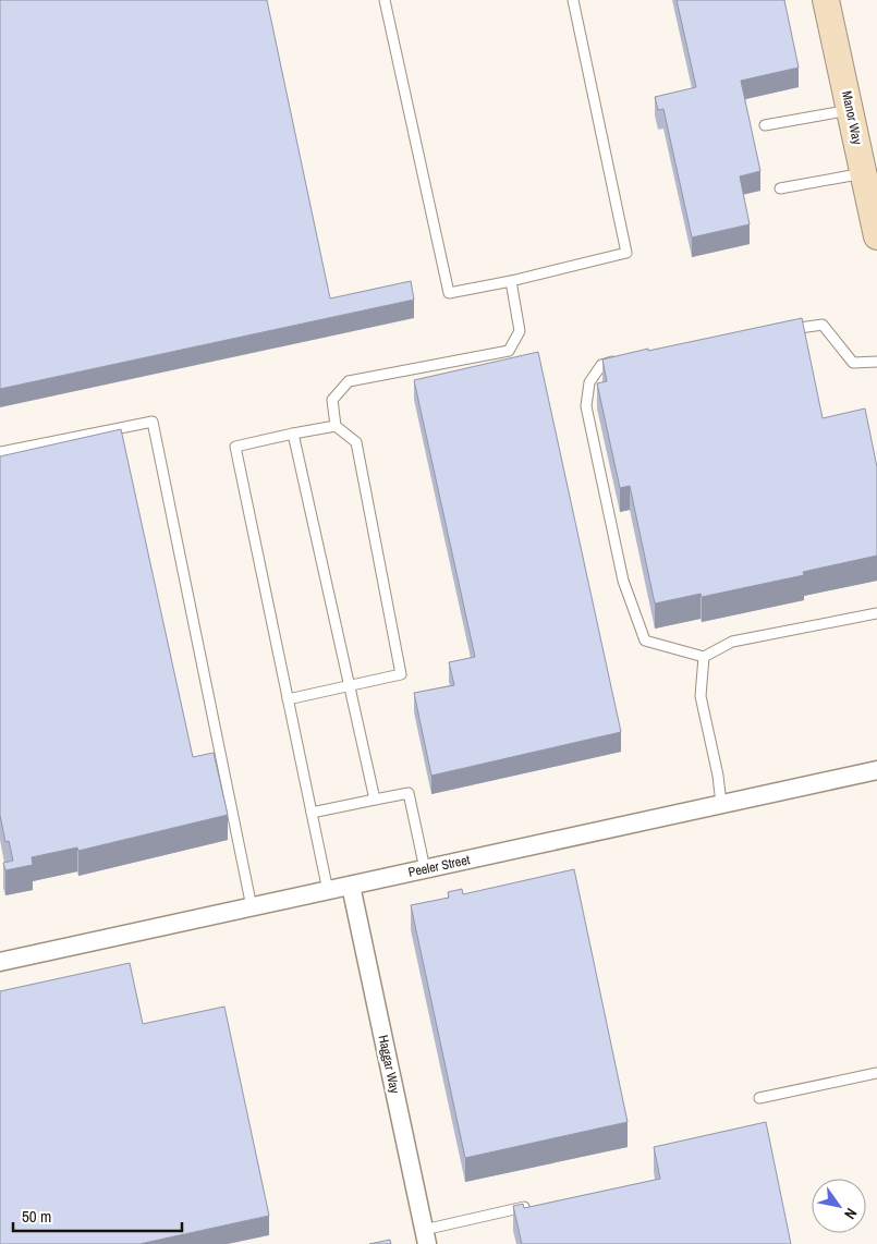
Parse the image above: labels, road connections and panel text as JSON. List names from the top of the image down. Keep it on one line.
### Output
{"streets":{"street":["Manor Way","Peeler Street","Haggar Way"]},"crossings":[["Peeler Street","Haggar Way"]],"scale_bar":"50 m","north":"bottom right"}
